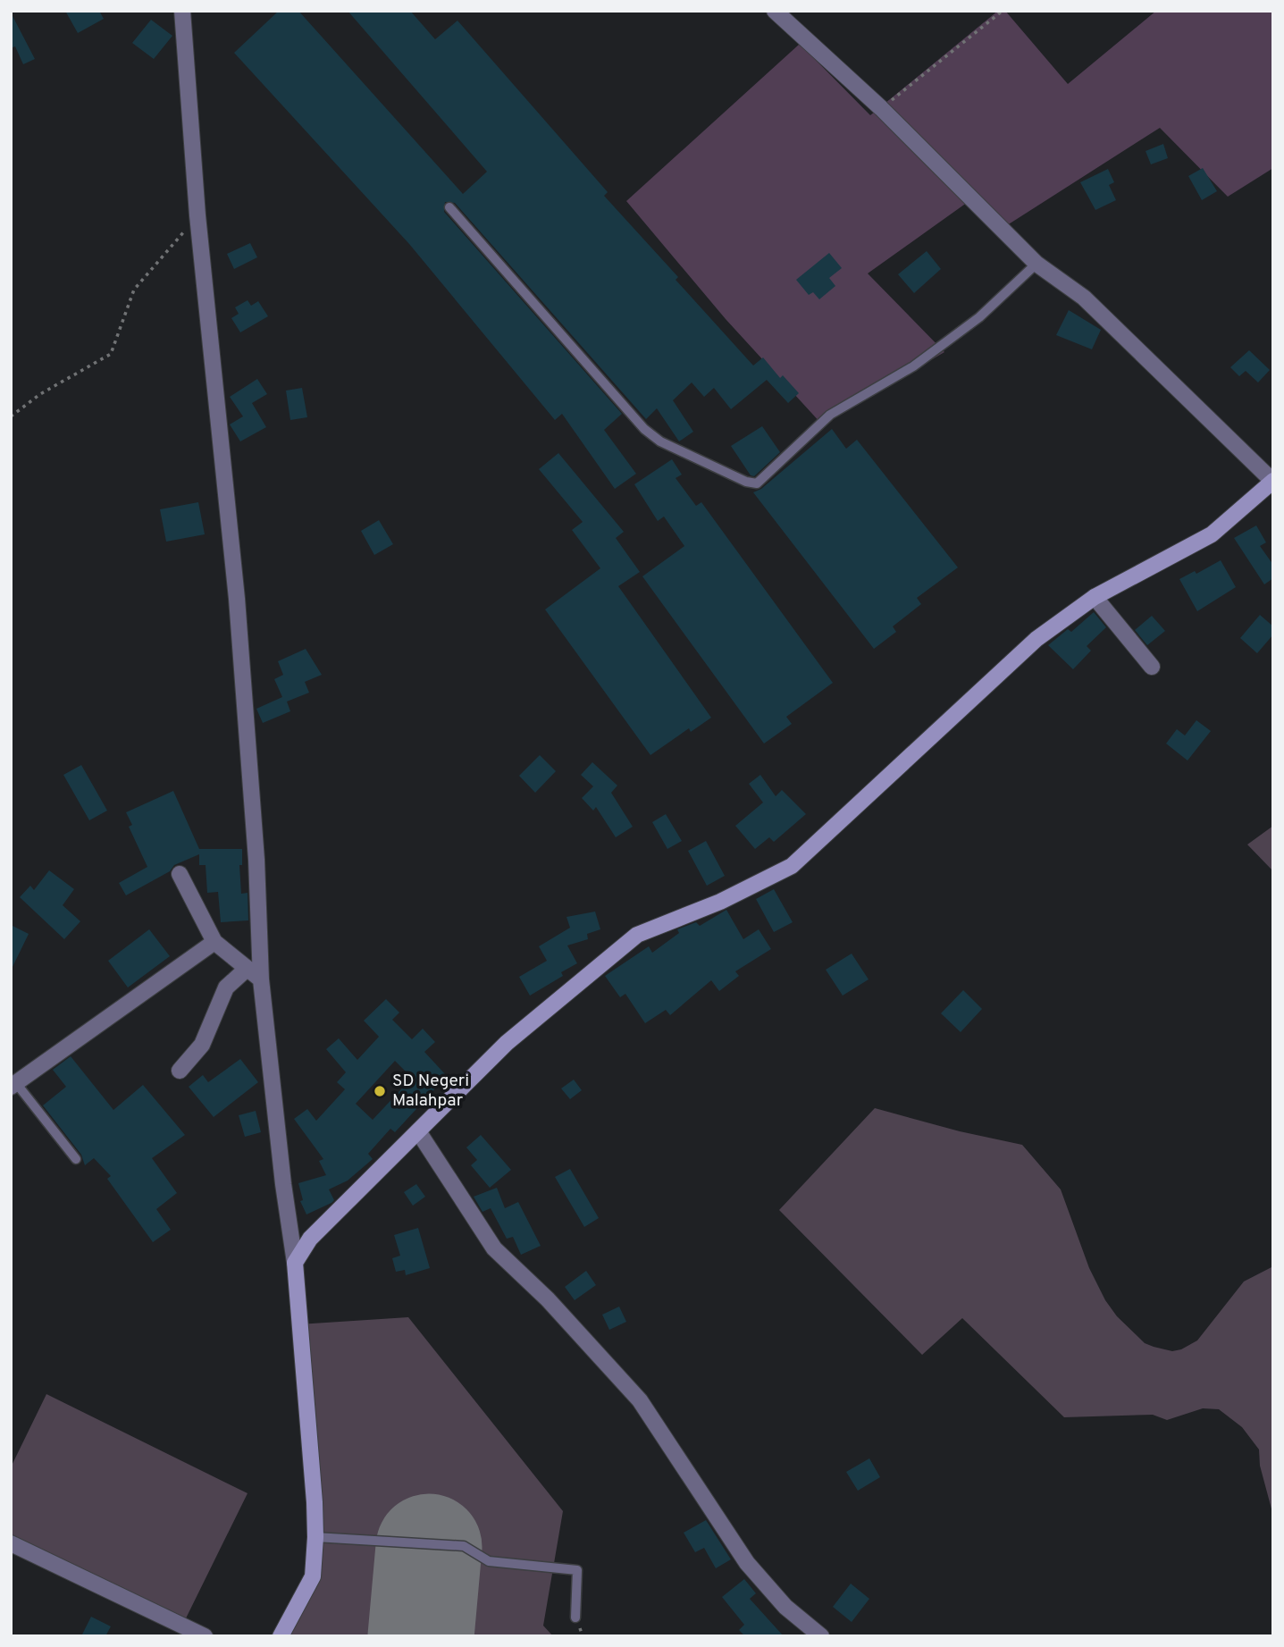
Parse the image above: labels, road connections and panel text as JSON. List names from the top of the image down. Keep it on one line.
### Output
{"places":["SD Negeri Malahpar"]}
